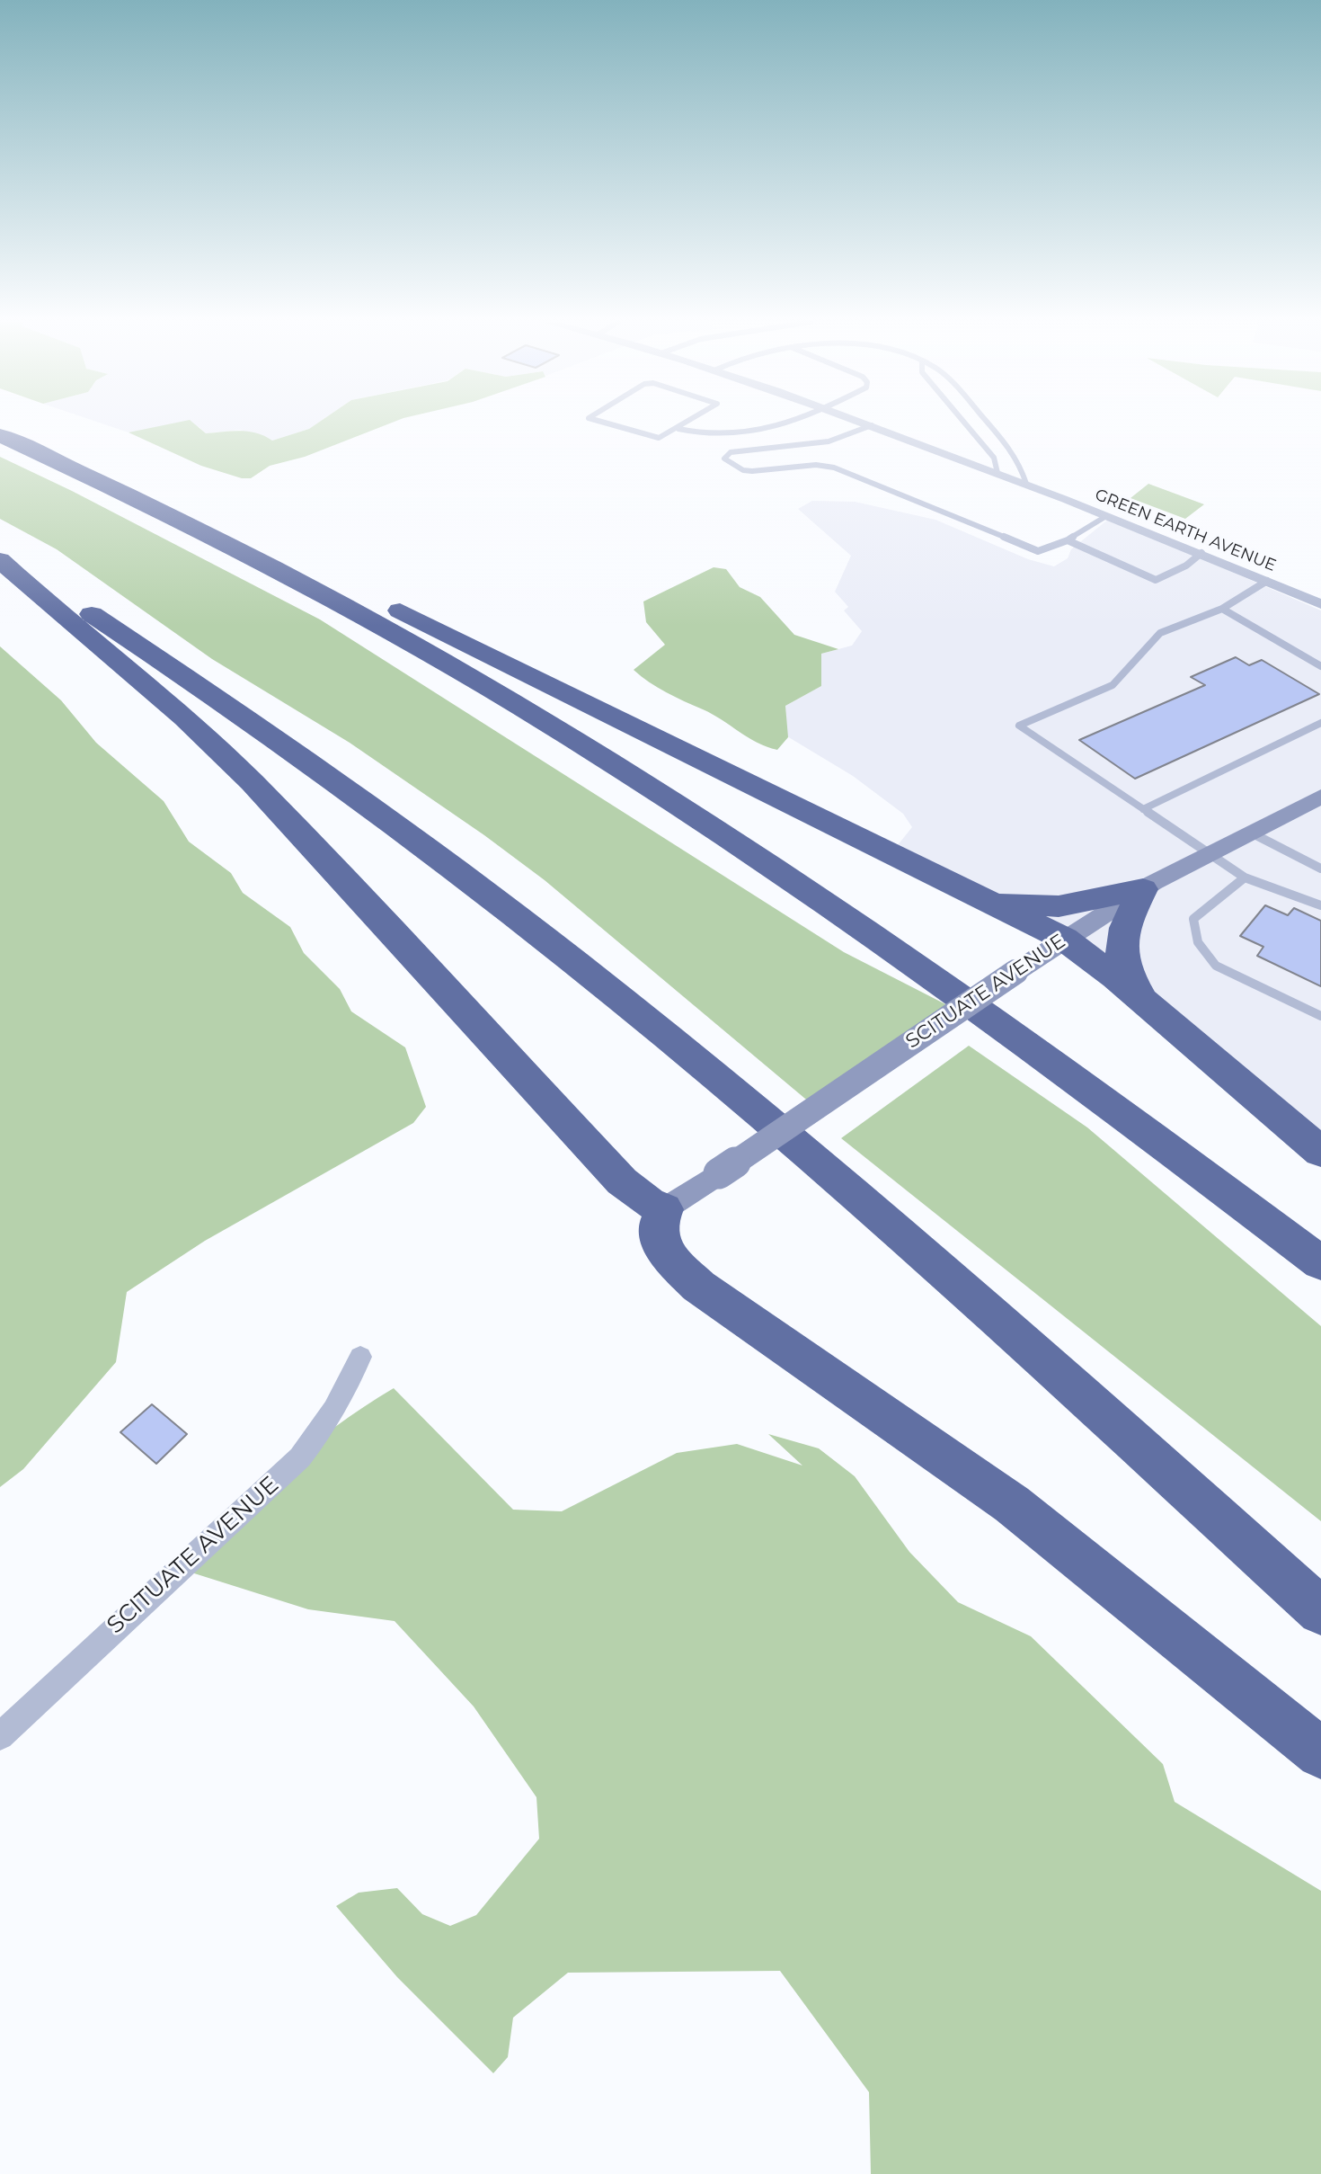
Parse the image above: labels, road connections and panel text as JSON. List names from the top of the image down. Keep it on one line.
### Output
{"streets":{"main road":["SCITUATE AVENUE"],"street":["GREEN EARTH AVENUE"]}}
